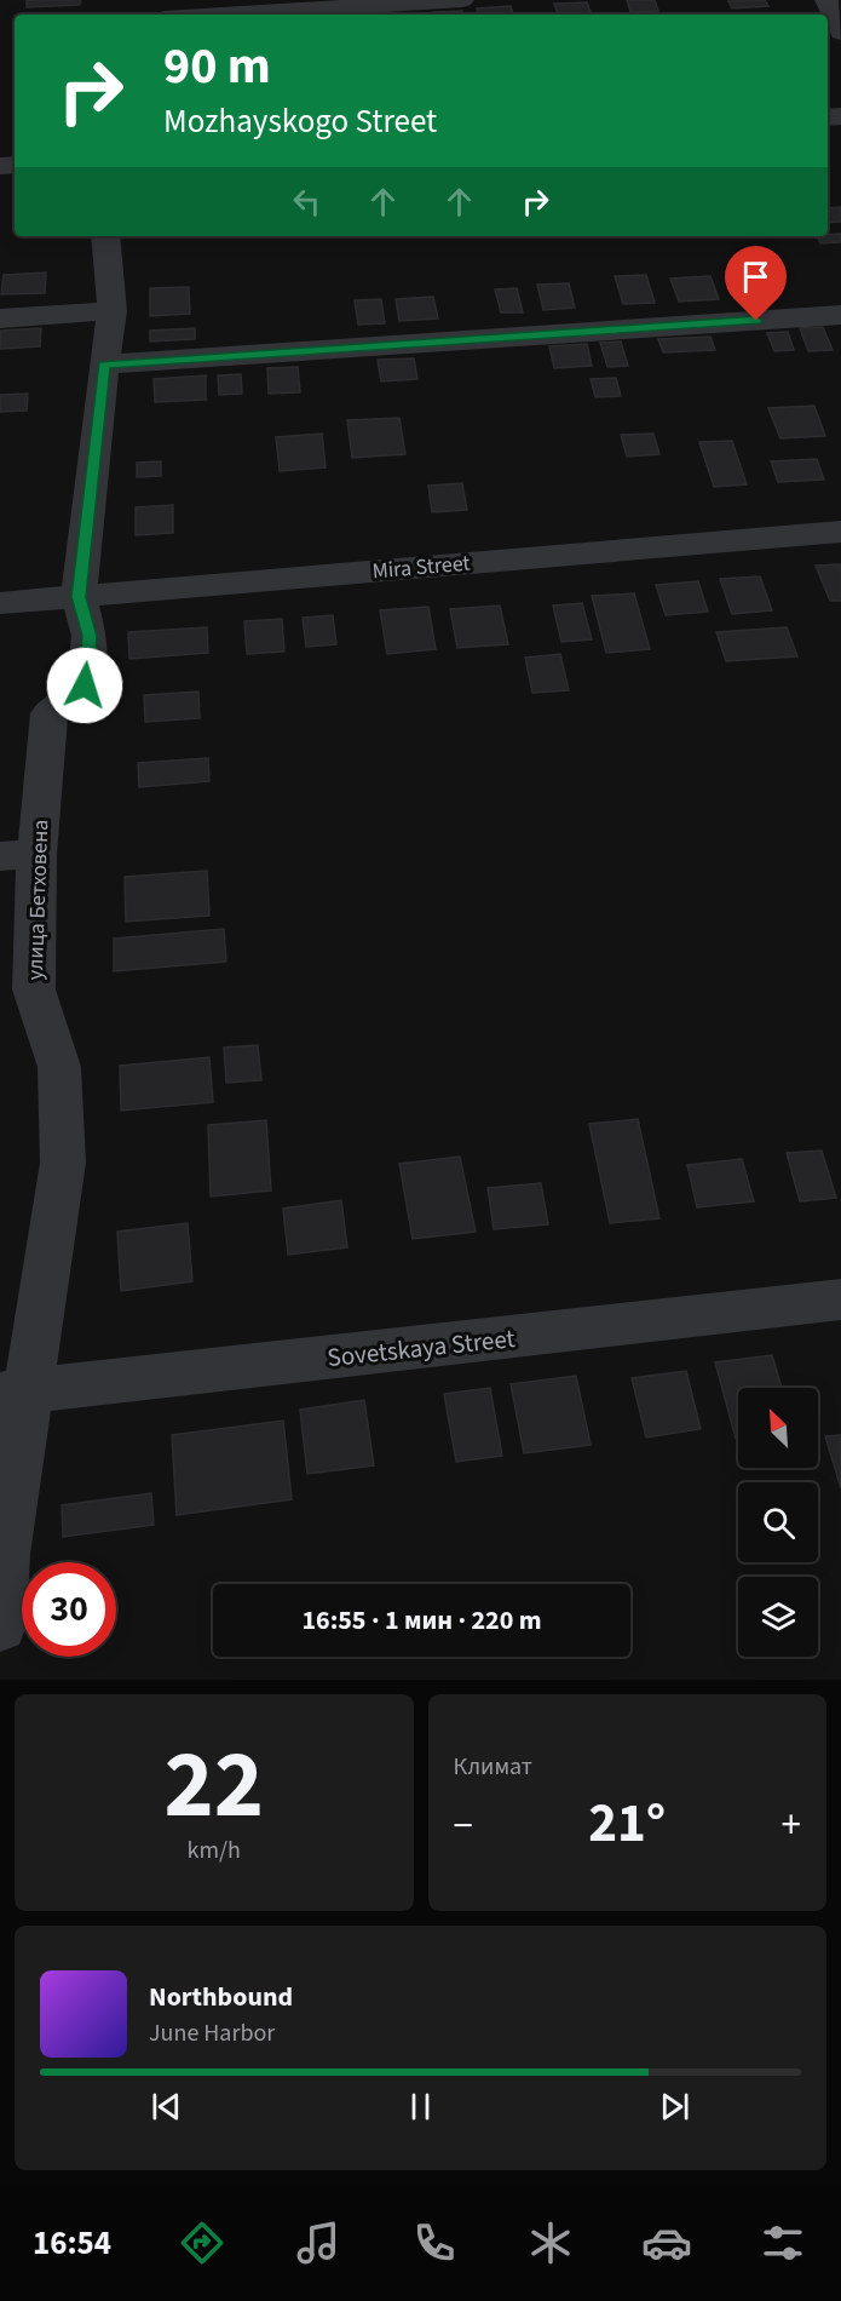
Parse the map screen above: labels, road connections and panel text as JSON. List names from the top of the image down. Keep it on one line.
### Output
{"streets":{"street":["Mira Street","улица Бетховена","Sovetskaya Street"]},"crossings":[["Mira Street","улица Бетховена"],["улица Бетховена","Sovetskaya Street"]],"north":"top left","page":{"turn":["90 m","Mozhayskogo Street"],"limit":"30","trip":"16:55 · 1 мин · 220 m","tile":[["22","km/h"],"Климат"],"heat":["−","21°","+"],"song":["Northbound","June Harbor"],"tabs":"16:54"}}
